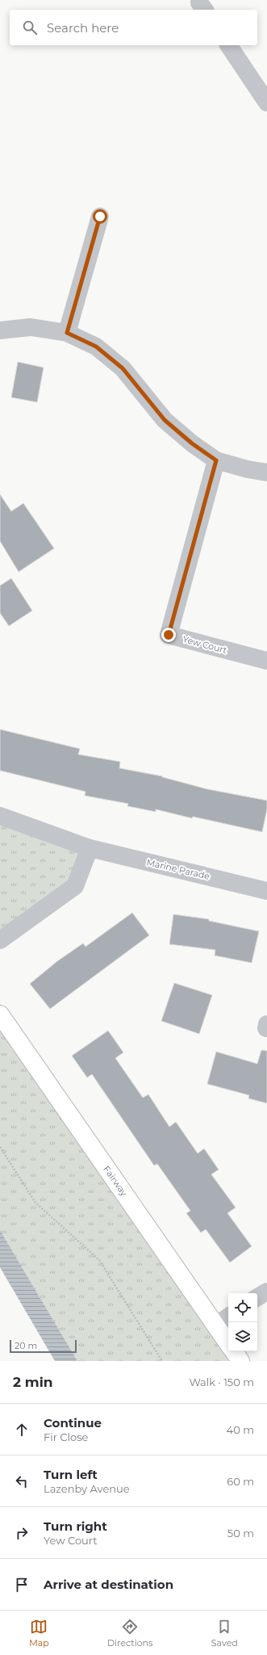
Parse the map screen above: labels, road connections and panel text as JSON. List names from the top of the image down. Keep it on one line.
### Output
{"streets":{"street":["Yew Court","Marine Parade","Fairway"]},"scale_bar":"20 m","page":{"search":"Search here","scale":"20 m","heading":["2 min","Walk · 150 m"],"list":[["Continue","Fir Close","40 m"],["Turn left","Lazenby Avenue","60 m"],["Turn right","Yew Court","50 m"],"Arrive at destination"],"nav":["Map","Directions","Saved"]}}
